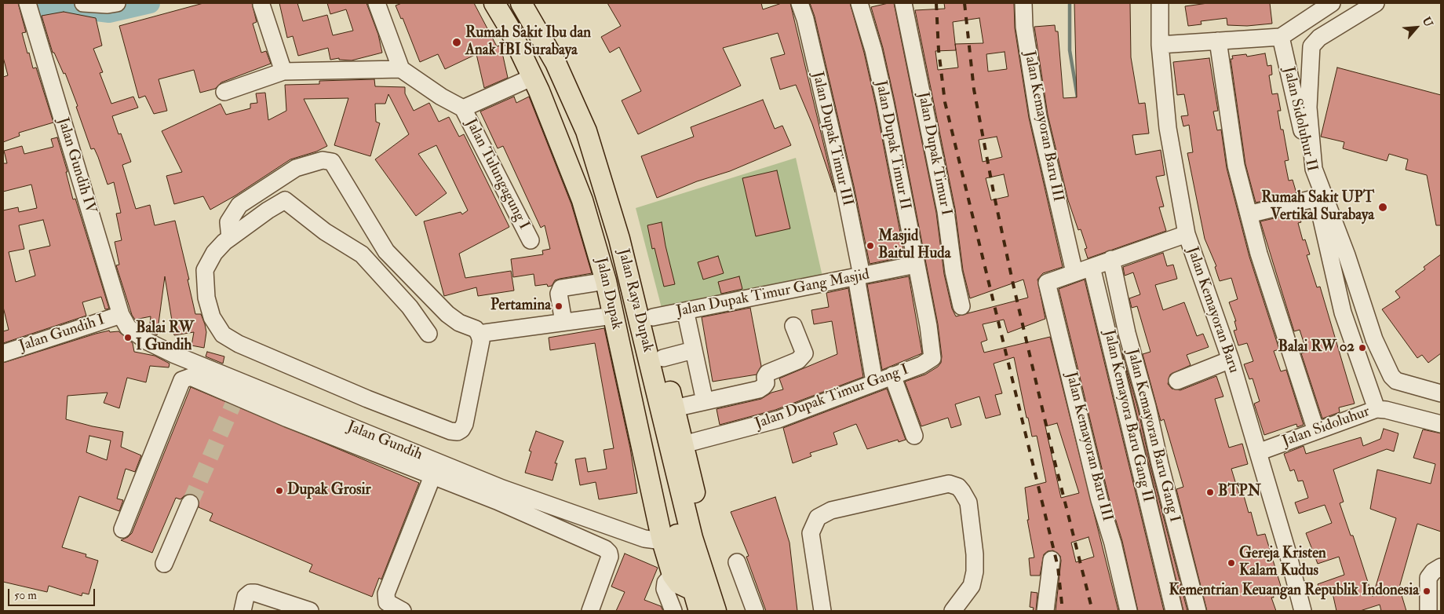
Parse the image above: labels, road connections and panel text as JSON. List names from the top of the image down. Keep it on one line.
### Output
{"streets":{"main road":["Jalan Dupak","Jalan Raya Dupak"],"street":["Jalan Sidoluhur II","Jalan Kemayoran Baru III","Jalan Dupak Timur III","Jalan Dupak Timur II","Jalan Dupak Timur I","Jalan Gundih IV","Jalan Tulungagung I","Jalan Dupak Timur Gang Masjid","Jalan Kemayoran Baru","Jalan Gundih I","Jalan Dupak Timur Gang I","Jalan Kemayora Baru Gang II","Jalan Sidoluhur","Jalan Kemayoran Baru Gang I","Jalan Gundih"]},"crossings":[["Jalan Sidoluhur II","Jalan Sidoluhur"],["Jalan Dupak Timur III","Jalan Dupak Timur Gang Masjid"],["Jalan Dupak Timur III","Jalan Dupak Timur Gang I"],["Jalan Dupak Timur II","Jalan Dupak Timur Gang Masjid"],["Jalan Dupak Timur II","Jalan Dupak Timur Gang I"],["Jalan Gundih IV","Jalan Gundih I"],["Jalan Gundih IV","Jalan Gundih"],["Jalan Dupak","Jalan Raya Dupak"],["Jalan Dupak","Jalan Gundih"],["Jalan Kemayoran Baru","Jalan Sidoluhur"],["Jalan Gundih I","Jalan Gundih"]],"places":["Rumah Sakit Ibu dan Anak IBI Surabaya","Rumah Sakit UPT Vertikal Surabaya","Masjid Baitul Huda","Pertamina","Balai RW I Gundih","Balai RW 02","Dupak Grosir","BTPN","Gereja Kristen Kalam Kudus","Kementrian Keuangan Republik Indonesia"],"scale_bar":"50 m","north":"top right"}
